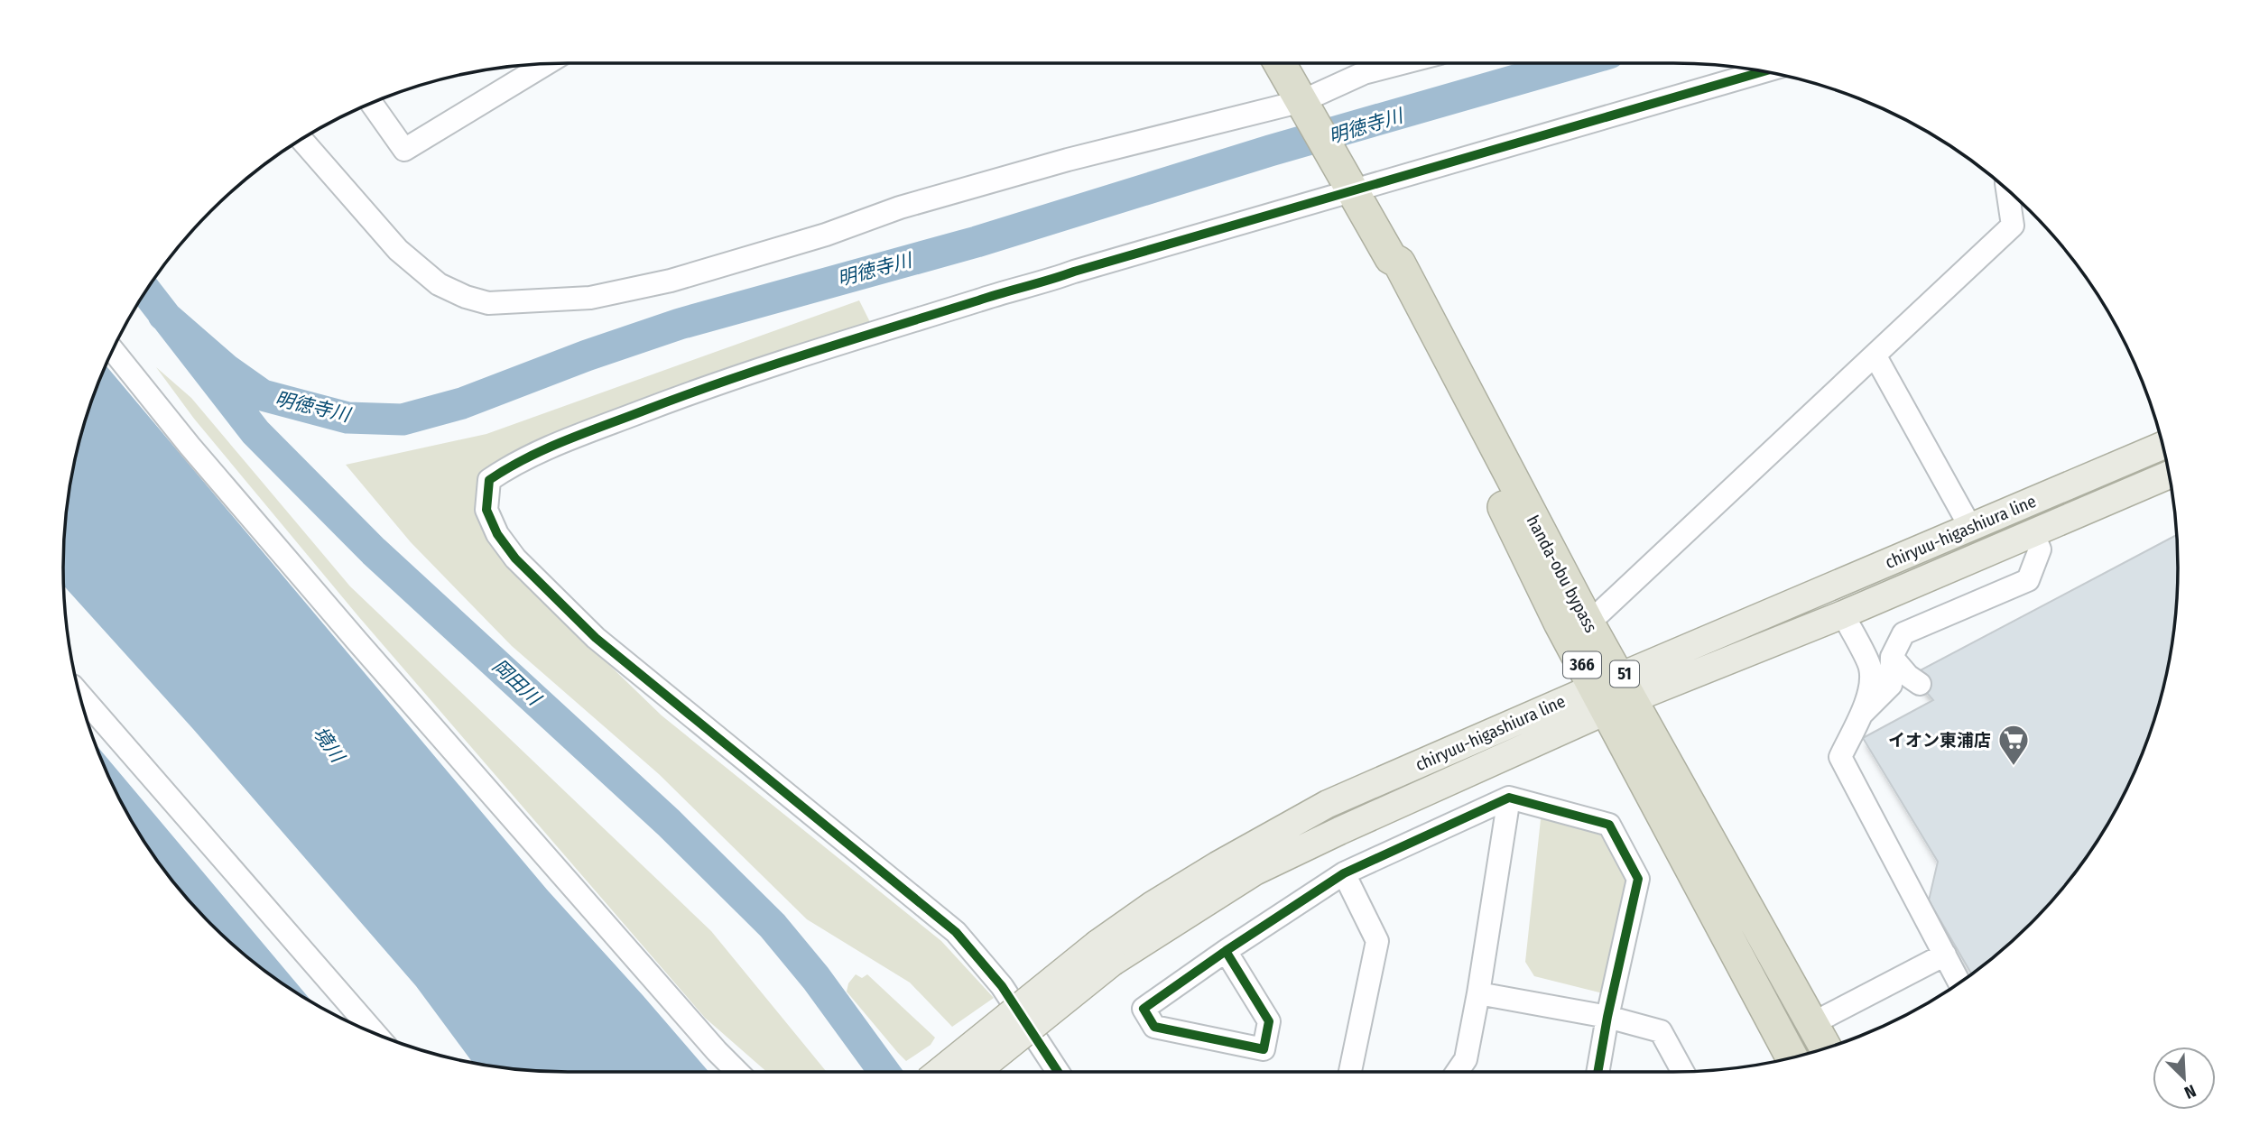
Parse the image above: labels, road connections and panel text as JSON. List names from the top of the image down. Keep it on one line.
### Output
{"streets":{"highway":["handa-obu bypass","366"],"main road":["chiryuu-higashiura line","51"]},"crossings":[["chiryuu-higashiura line","handa-obu bypass"]],"water":["明徳寺川","岡田川","境川"],"places":{"supermarket":["イオン東浦店"]},"north":"bottom right"}
